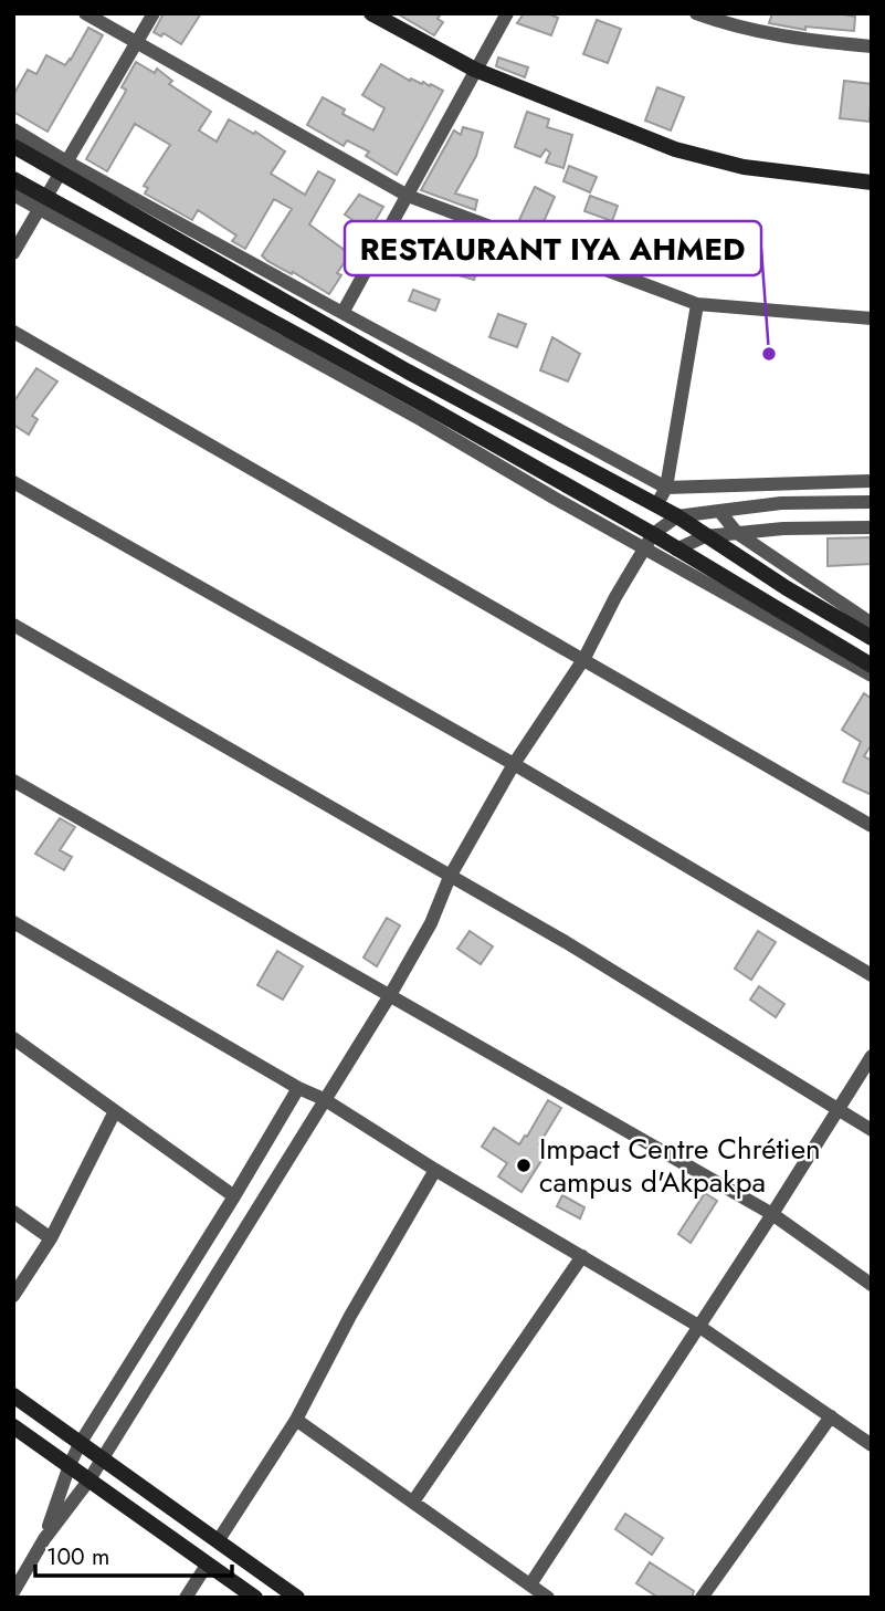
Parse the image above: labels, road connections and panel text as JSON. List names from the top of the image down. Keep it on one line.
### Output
{"places":["RESTAURANT IYA AHMED","Impact Centre Chrétien campus d'Akpakpa"],"scale_bar":"100 m"}
